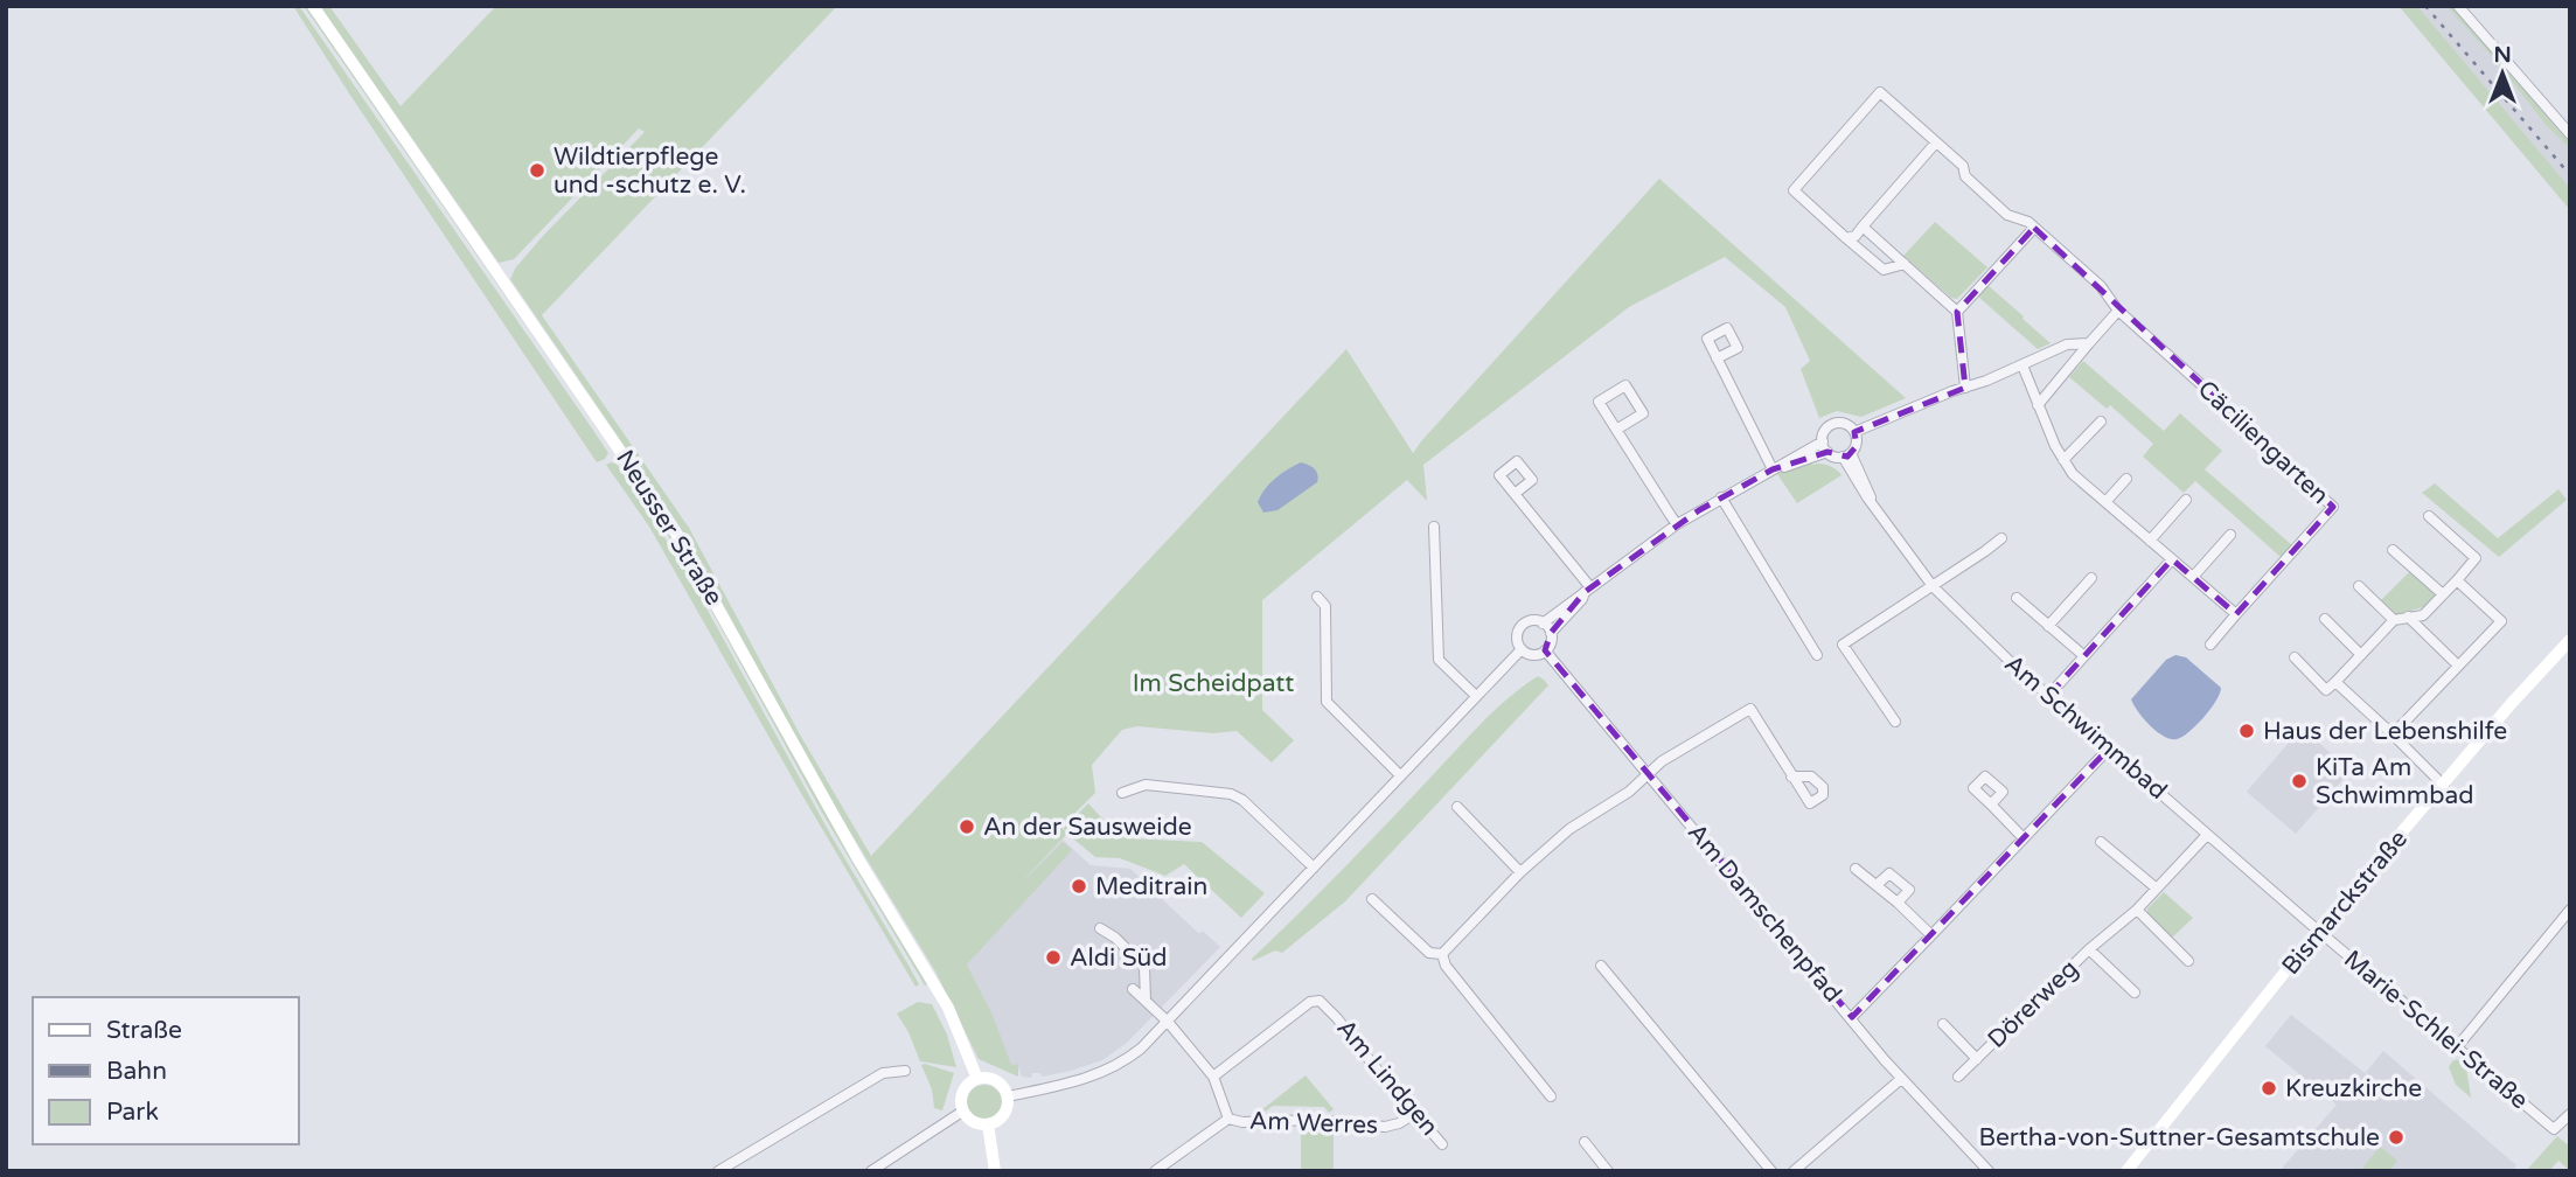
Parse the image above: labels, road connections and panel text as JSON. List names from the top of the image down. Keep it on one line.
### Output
{"streets":{"main road":["Neusser Straße","Bismarckstraße"],"street":["Cäciliengarten","Am Schwimmbad","Am Damschenpfad","Dörerweg","Marie-Schlei-Straße","Am Lindgen","Am Werres"]},"crossings":[["Am Schwimmbad","Bismarckstraße"],["Am Schwimmbad","Dörerweg"],["Am Schwimmbad","Marie-Schlei-Straße"],["Bismarckstraße","Marie-Schlei-Straße"],["Am Lindgen","Am Werres"]],"parks":["Im Scheidpatt"],"places":["Wildtierpflege und -schutz e. V.","Haus der Lebenshilfe","KiTa Am Schwimmbad","An der Sausweide","Meditrain","Aldi Süd","Kreuzkirche","Bertha-von-Suttner-Gesamtschule"],"legend":["Straße","Bahn","Park"],"north":"top"}
